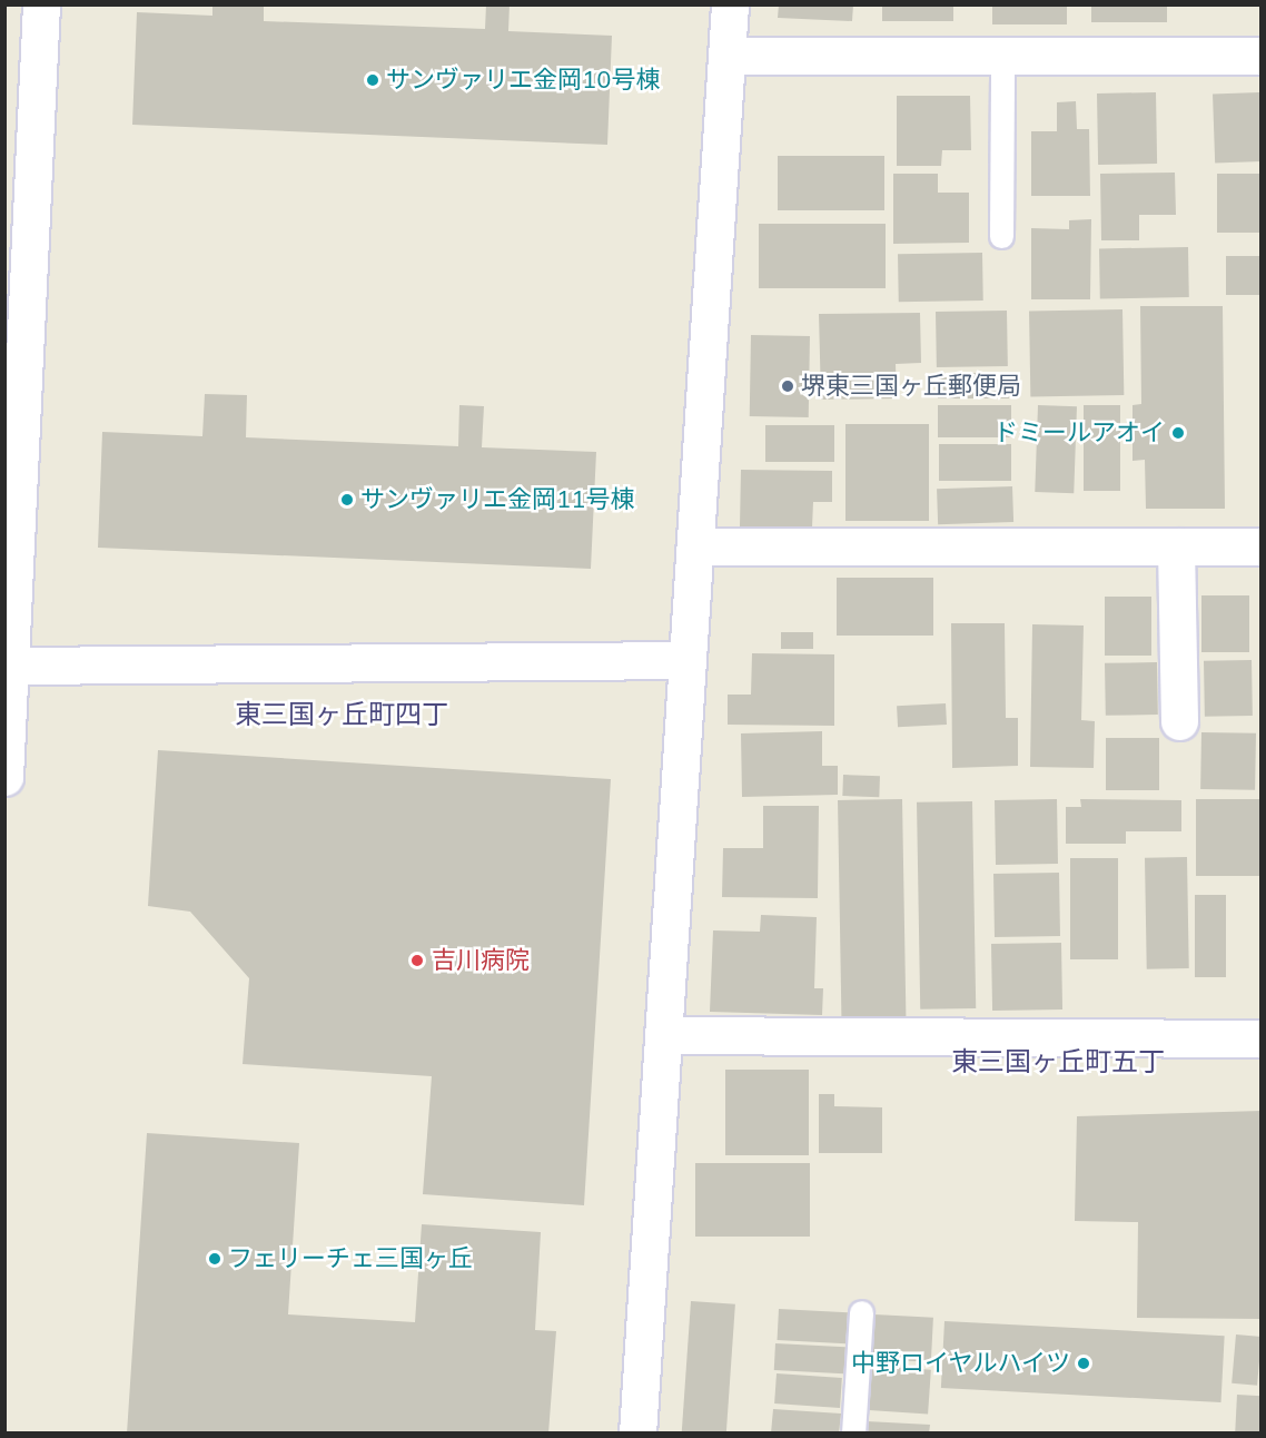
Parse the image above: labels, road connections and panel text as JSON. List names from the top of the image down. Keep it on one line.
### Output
{"districts":["東三国ヶ丘町四丁","東三国ヶ丘町五丁"],"places":["サンヴァリエ金岡10号棟","堺東三国ヶ丘郵便局","ドミールアオイ","サンヴァリエ金岡11号棟","吉川病院","フェリーチェ三国ヶ丘","中野ロイヤルハイツ"]}
